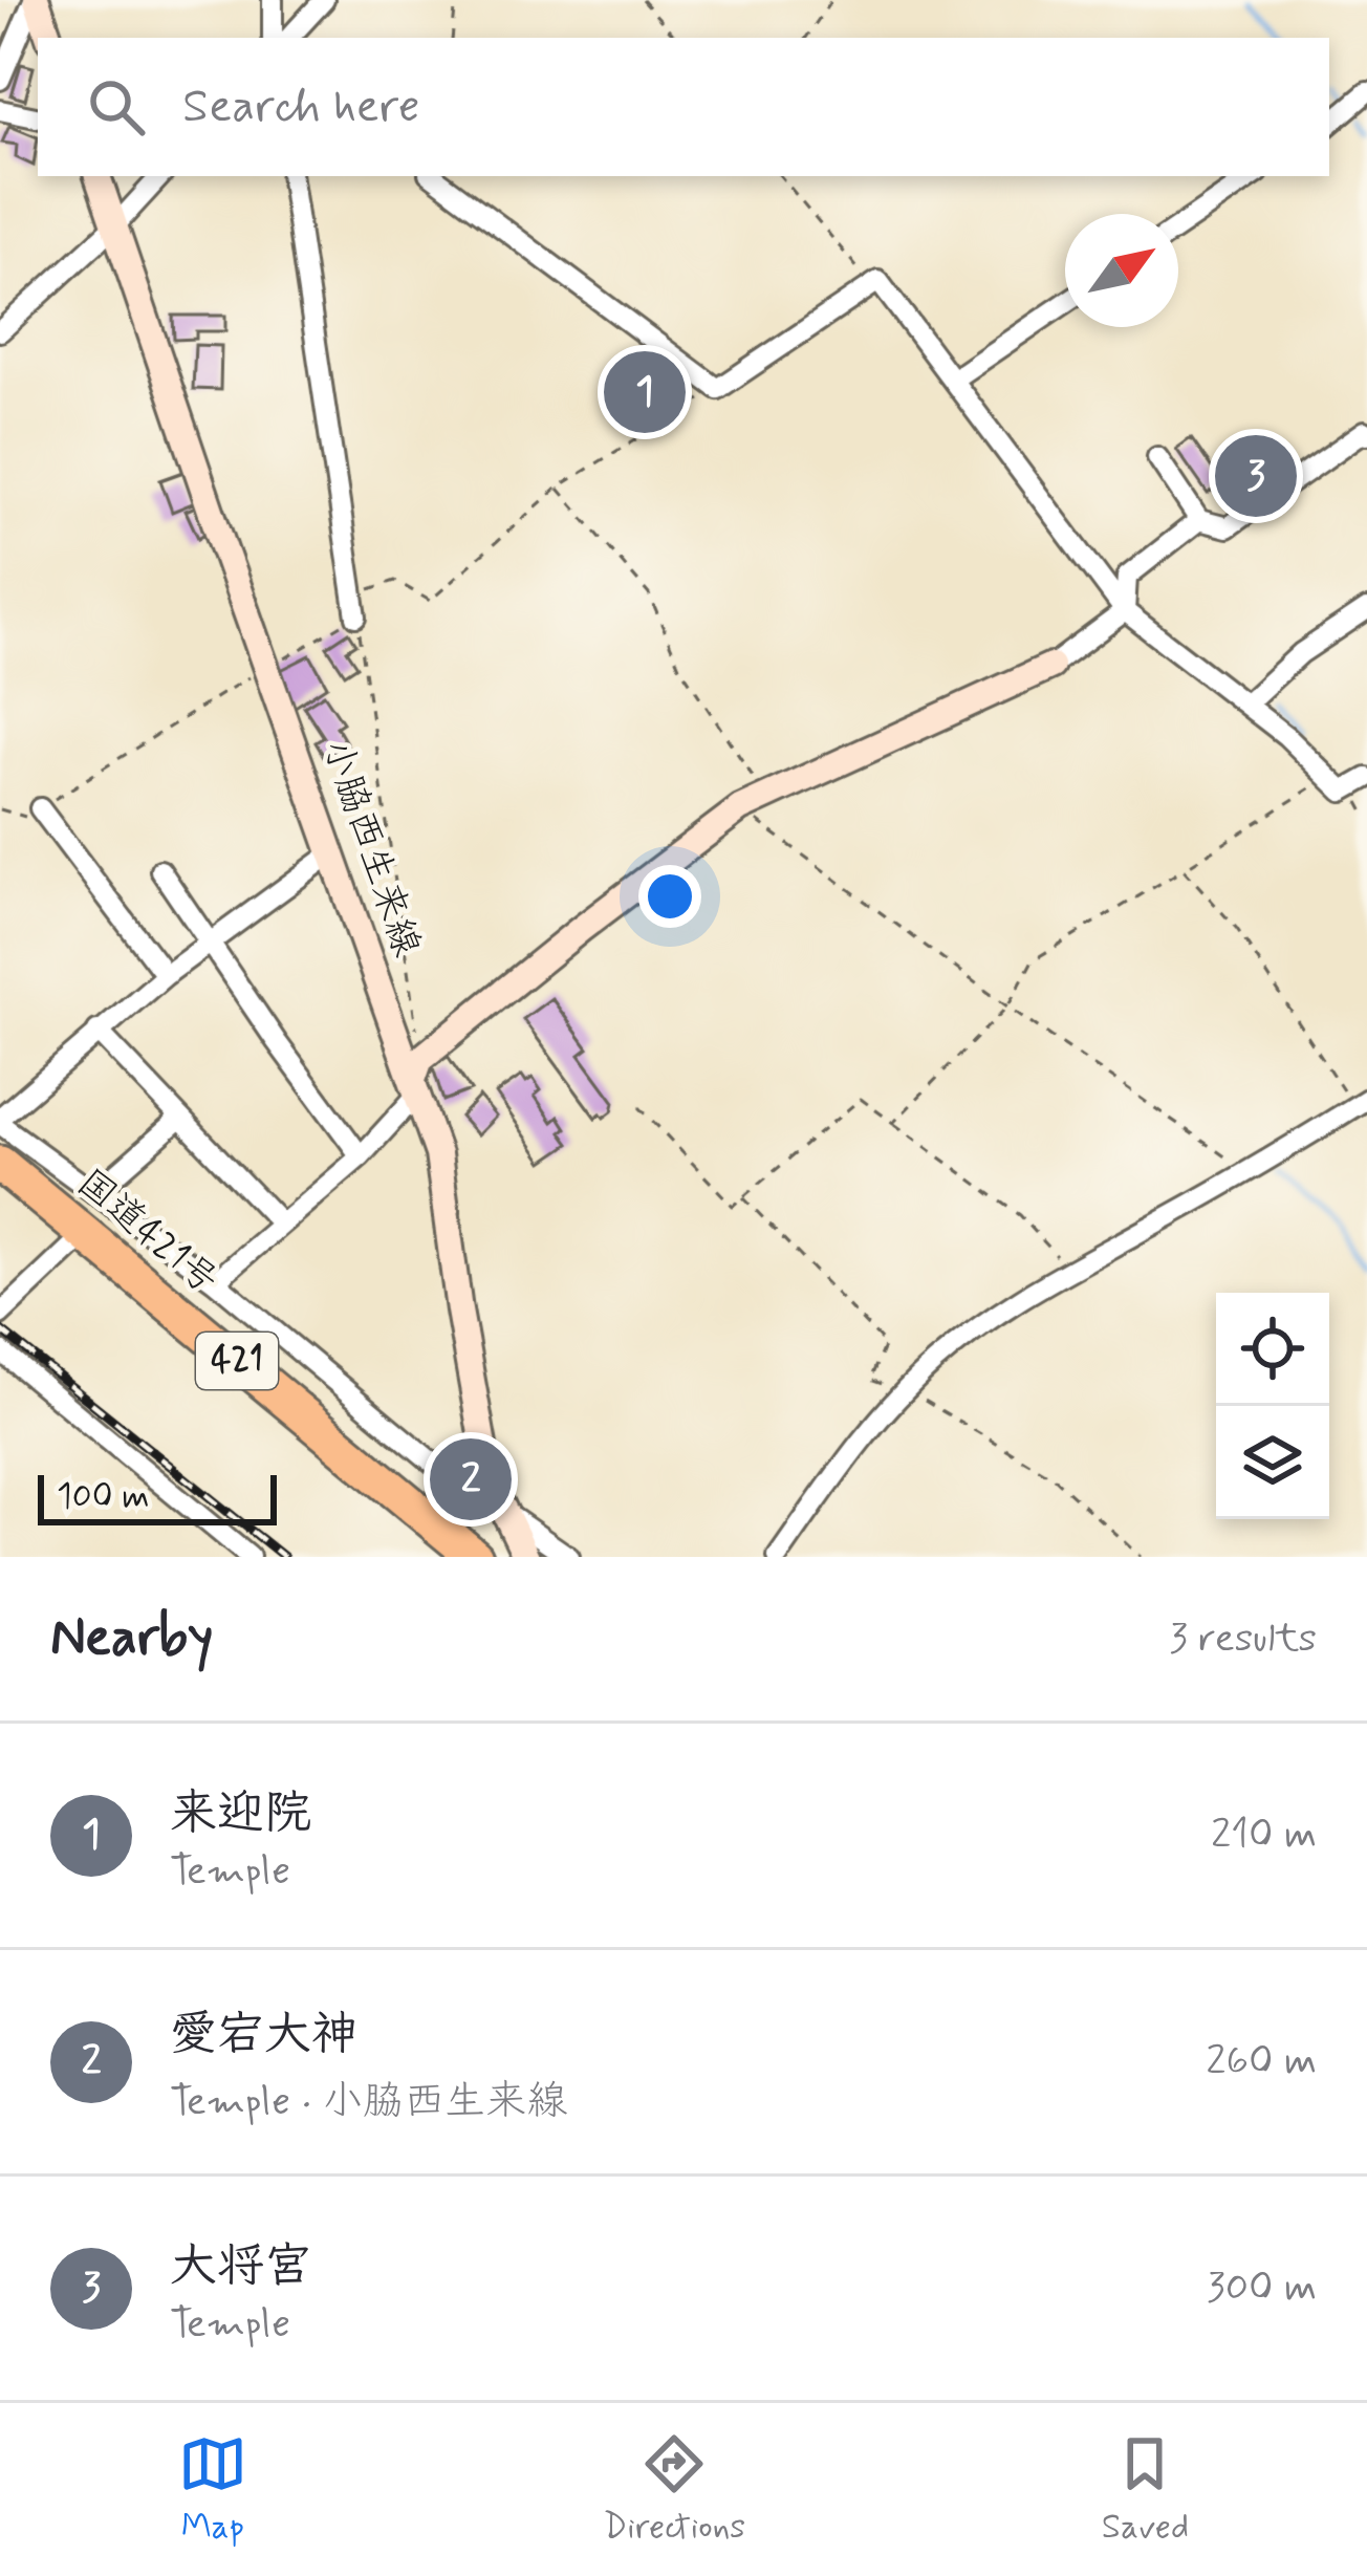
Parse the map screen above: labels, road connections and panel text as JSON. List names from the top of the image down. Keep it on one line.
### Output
{"streets":{"highway":["国道421号","421"],"main road":["小脇西生来線"]},"scale_bar":"100 m","north":"top right","page":{"search":"Search here","pins":["1","3","2"],"scale":"100 m","heading":["Nearby","3 results"],"list":[{"mark":"1","name":"来迎院","note":"Temple","value":"210 m"},{"mark":"2","name":"愛宕大神","note":"Temple · 小脇西生来線","value":"260 m"},{"mark":"3","name":"大将宮","note":"Temple","value":"300 m"}],"nav":["Map","Directions","Saved"]}}
